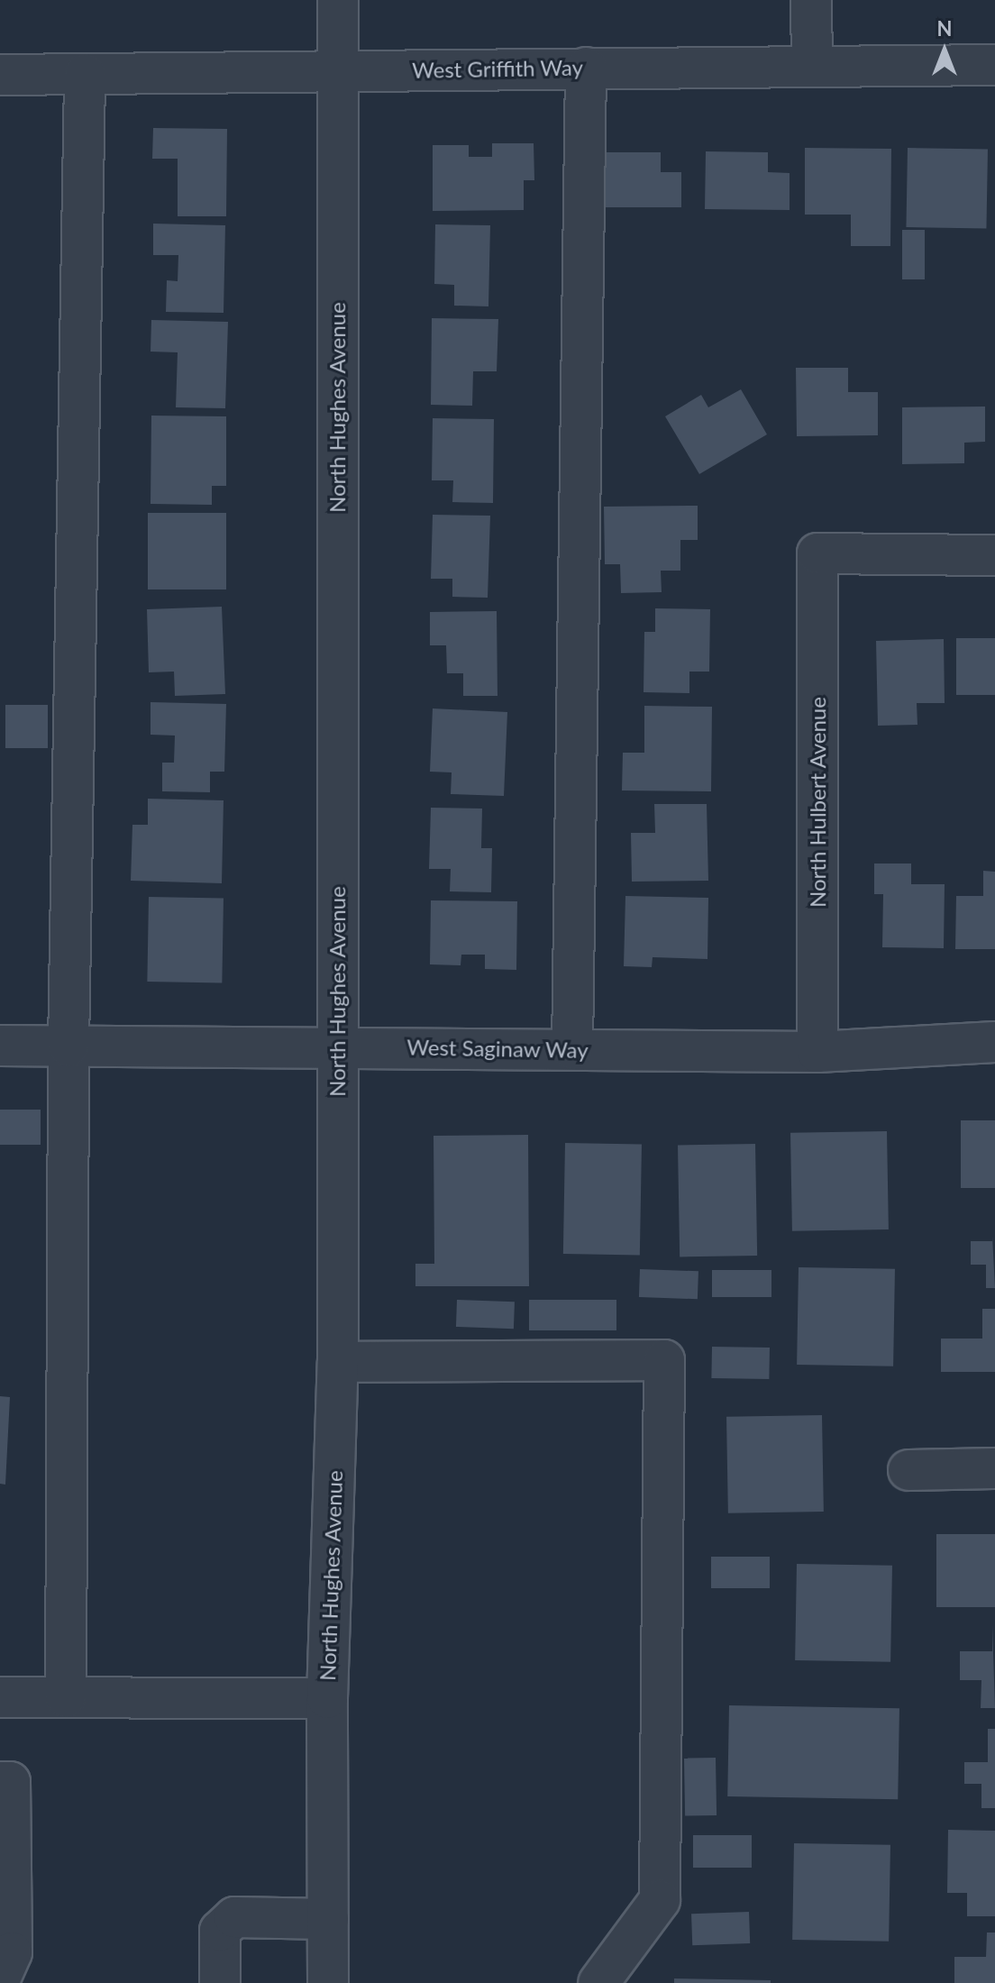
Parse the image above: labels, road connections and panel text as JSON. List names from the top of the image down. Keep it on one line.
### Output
{"streets":{"street":["West Griffith Way","North Hughes Avenue","North Hulbert Avenue","West Saginaw Way"]},"crossings":[["West Griffith Way","North Hughes Avenue"],["North Hughes Avenue","West Saginaw Way"],["North Hulbert Avenue","West Saginaw Way"]],"north":"top"}
